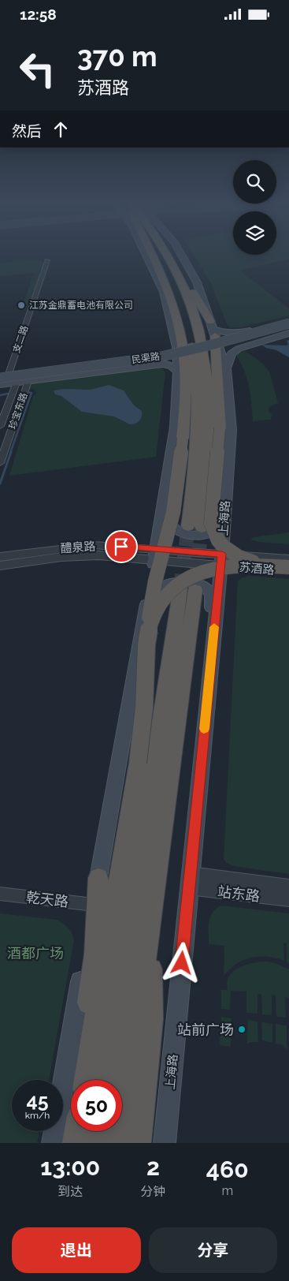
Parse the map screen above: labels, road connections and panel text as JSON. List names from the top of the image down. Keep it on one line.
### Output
{"streets":{"highway":["上海路"],"main road":["民渠路"],"street":["支二路","珍宝东路","醴泉路","苏酒路","站东路","乾天路"]},"crossings":[["支二路","民渠路"],["上海路","醴泉路"],["上海路","苏酒路"],["上海路","站东路"],["上海路","乾天路"],["醴泉路","苏酒路"]],"parks":["酒都广场"],"places":["江苏金鼎蓄电池有限公司","站前广场"],"page":{"status":"12:58","turn":["370 m","苏酒路"],"then":"然后","speed":"45 km/h","limit":"50","eta":["13:00","到达","2","分钟","460","m"],"buttons":["退出","分享"]}}
